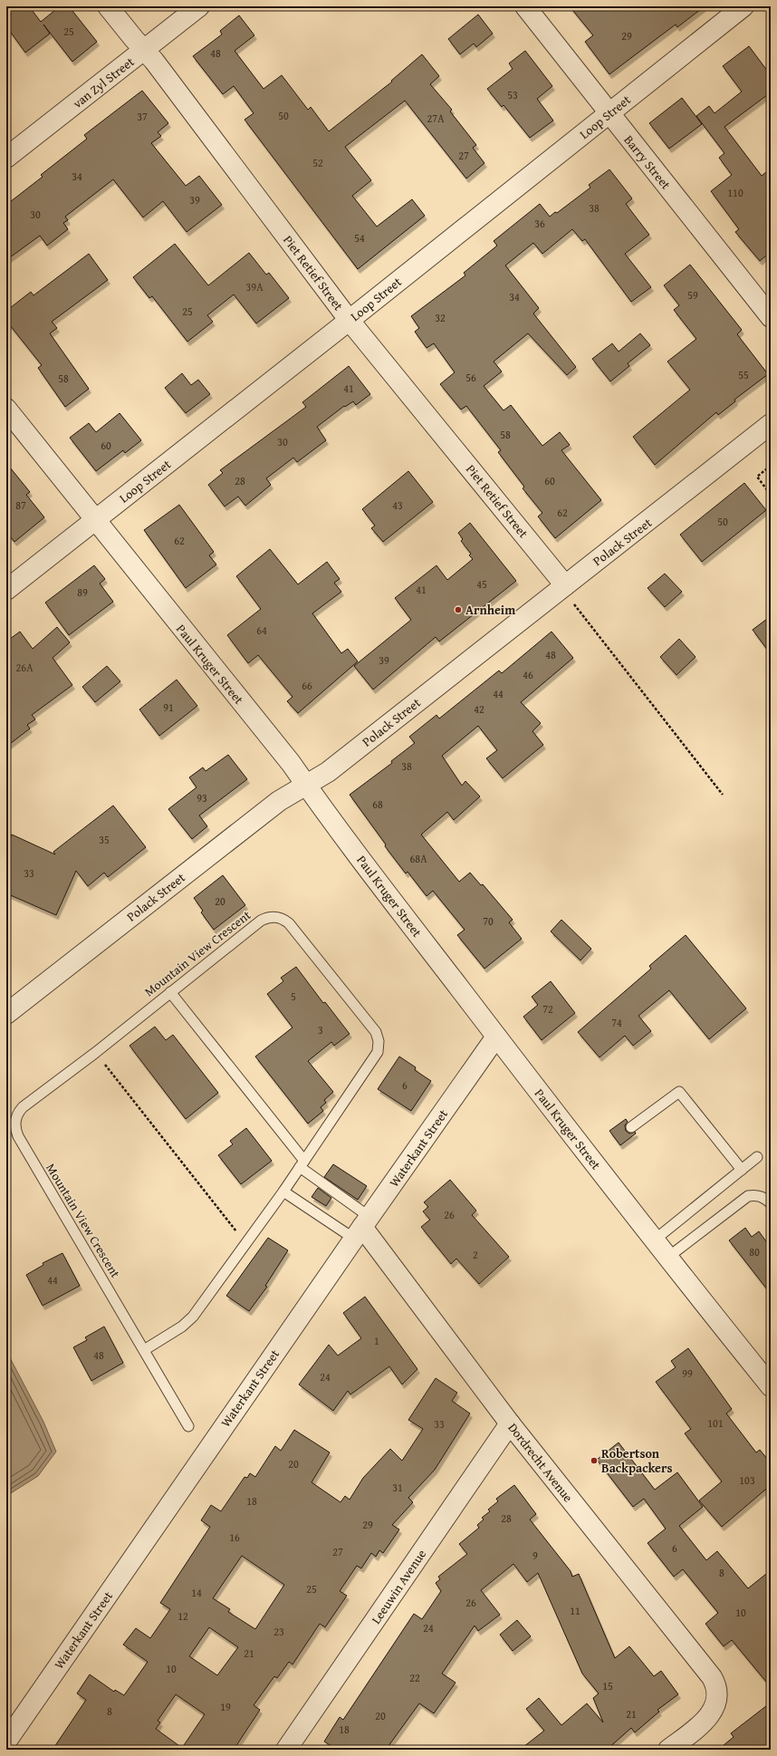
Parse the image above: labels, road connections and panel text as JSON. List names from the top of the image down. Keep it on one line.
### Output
{"streets":{"street":["van Zyl Street","Loop Street","Barry Street","Piet Retief Street","Polack Street","Paul Kruger Street","Waterkant Street","Dordrecht Avenue","Leeuwin Avenue"],"lane":["Mountain View Crescent"]},"crossings":[["van Zyl Street","Piet Retief Street"],["Loop Street","Barry Street"],["Loop Street","Piet Retief Street"],["Loop Street","Paul Kruger Street"],["Piet Retief Street","Polack Street"],["Polack Street","Paul Kruger Street"],["Paul Kruger Street","Waterkant Street"],["Waterkant Street","Dordrecht Avenue"],["Dordrecht Avenue","Leeuwin Avenue"]],"places":["Arnheim","Robertson Backpackers"],"house_numbers":["25","29","48","53","50","37","27A","27","52","34","110","39","38","30","36","54","39A","59","34","25","32","55","56","58","41","58","30","60","28","60","87","43","62","50","62","45","41","89","64","48","39","26A","46","66","44","91","42","38","93","68","35","68A","33","20","70","5","72","74","3","6","26","80","2","44","1","48","99","24","101","33","20","103","31","18","28","29","16","6","27","9","8","25","14","26","11","10","12","24","23","21","10","22","15","19","8","21","20","18"]}
